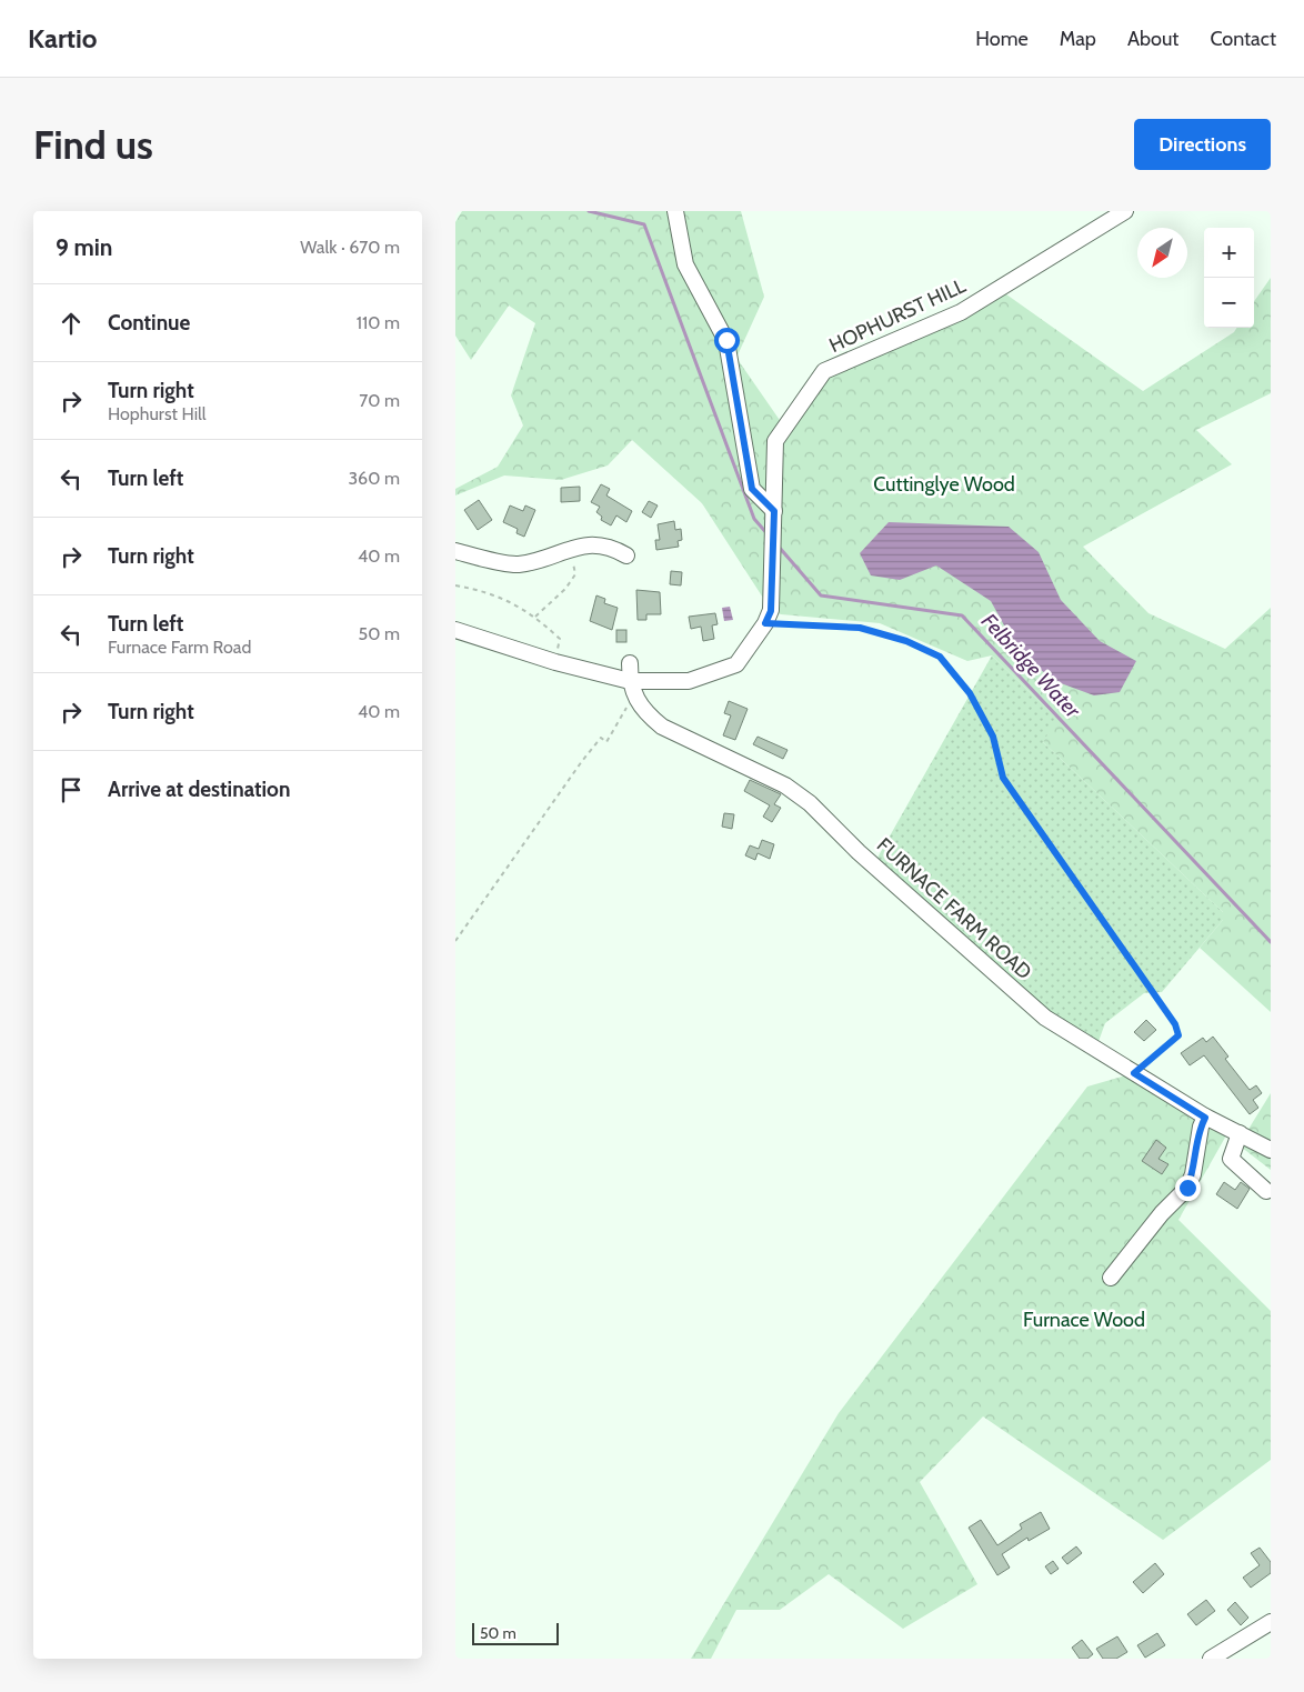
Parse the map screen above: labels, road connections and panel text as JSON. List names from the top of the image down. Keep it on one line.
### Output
{"streets":{"street":["HOPHURST HILL","FURNACE FARM ROAD"]},"crossings":[["HOPHURST HILL","FURNACE FARM ROAD"]],"water":["Felbridge Water"],"parks":["Cuttinglye Wood","Furnace Wood"],"scale_bar":"50 m","north":"bottom left","page":{"header":"Kartio","nav":["Home","Map","About","Contact"],"buttons":"Directions","title":"Find us","heading":["9 min","Walk · 670 m"],"map_buttons":["+","−"],"list":[["Continue","110 m"],["Turn right","Hophurst Hill","70 m"],["Turn left","360 m"],["Turn right","40 m"],["Turn left","Furnace Farm Road","50 m"],["Turn right","40 m"],"Arrive at destination"],"scale":"50 m"}}
